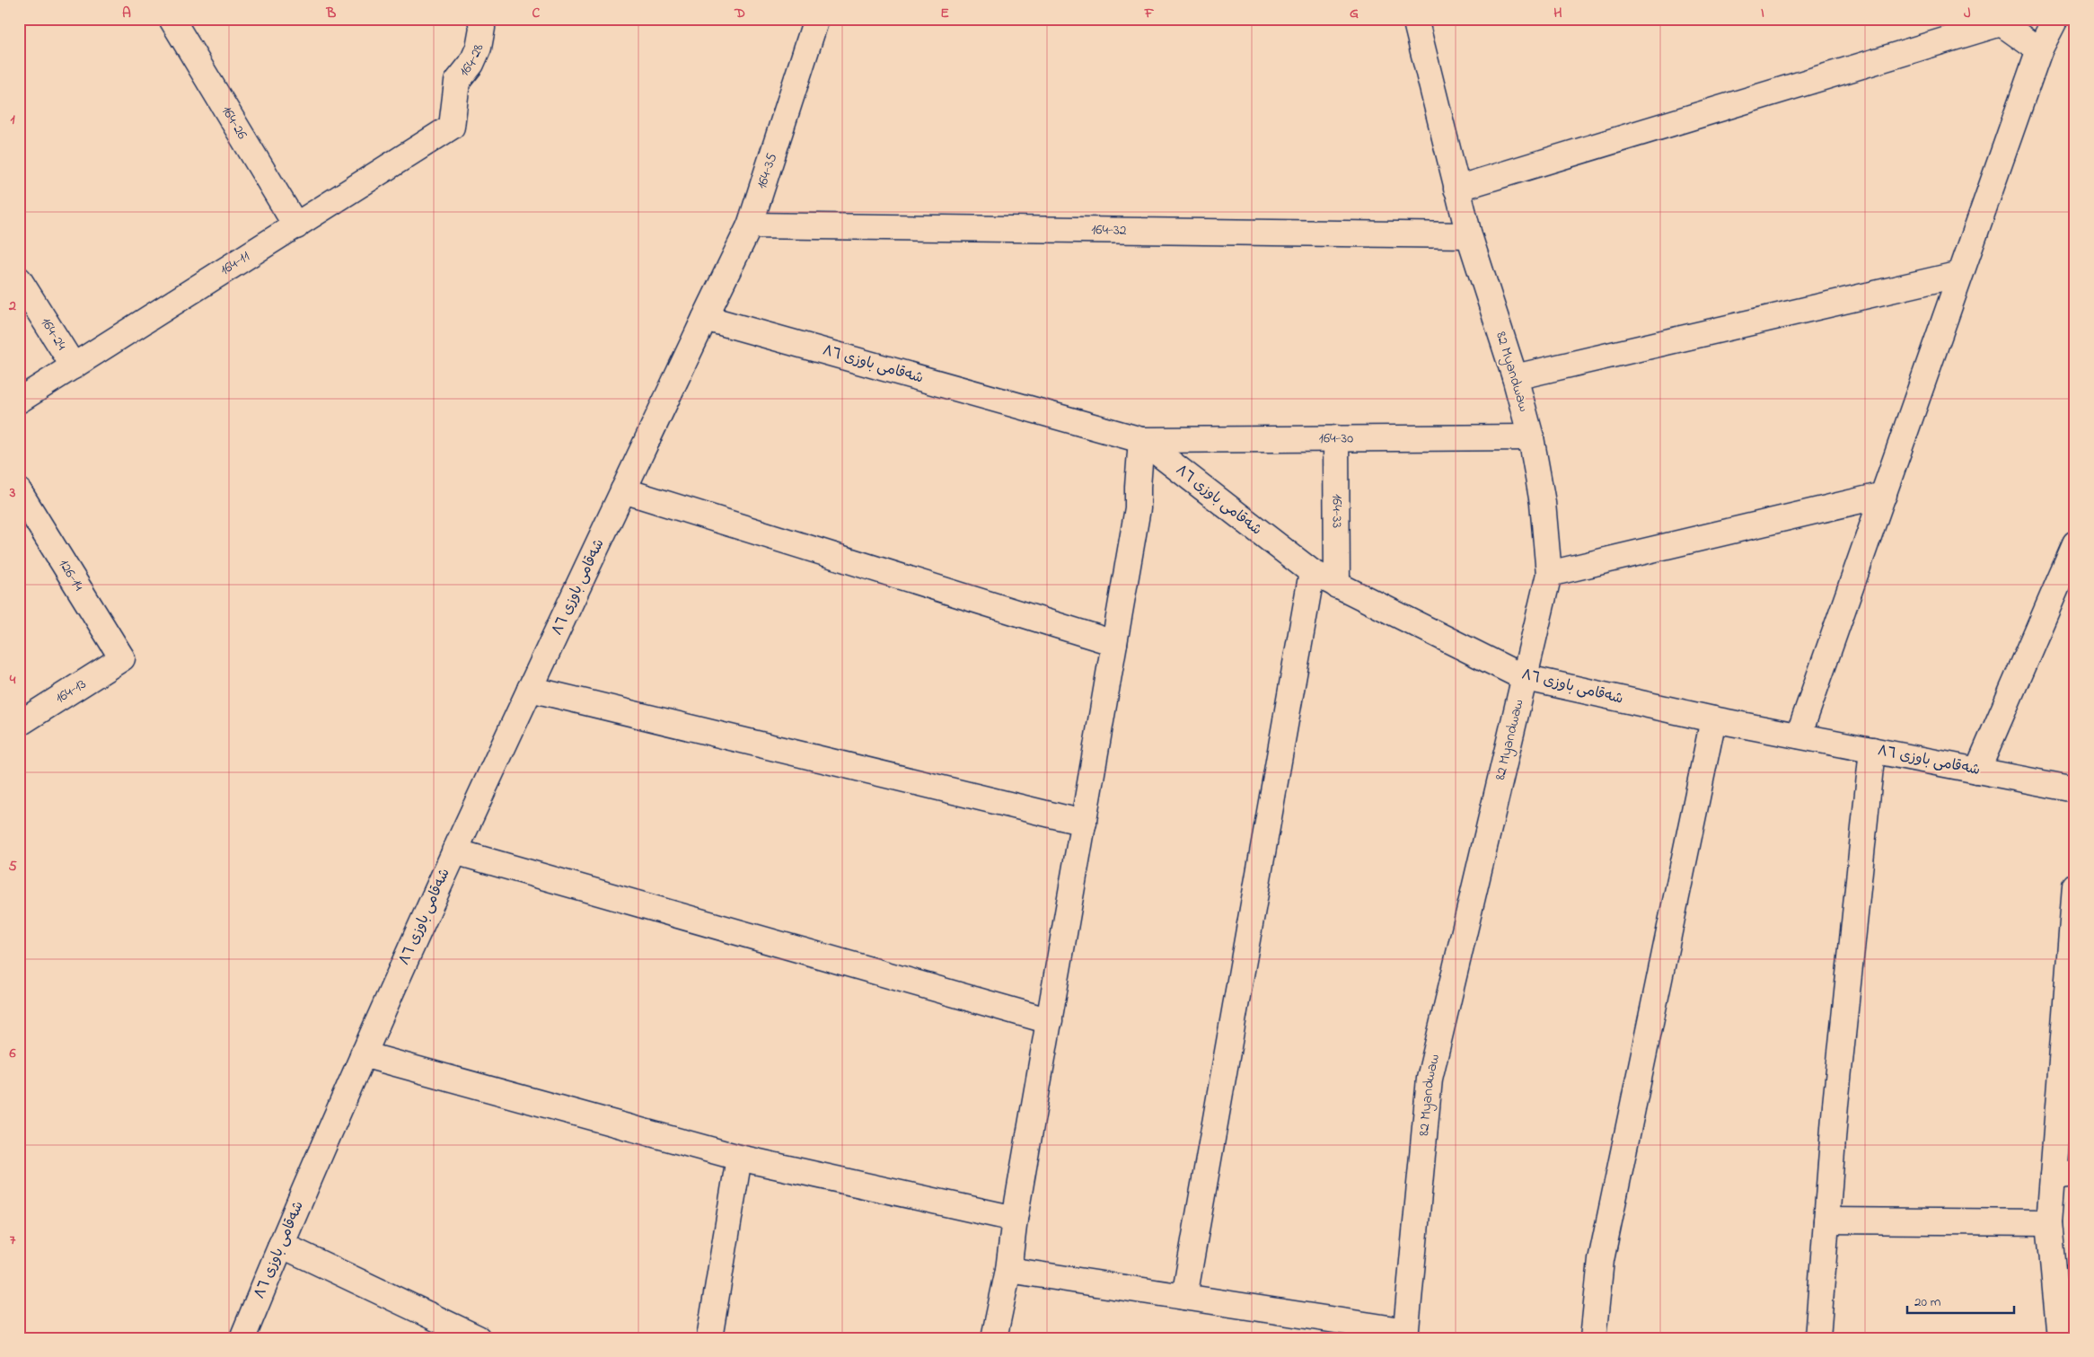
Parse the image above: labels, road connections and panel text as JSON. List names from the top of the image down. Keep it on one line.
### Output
{"streets":{"street":["164-28","164-26","164-35","164-32","164-11","164-24","شەقامی باوزی ٨٦","82 Myandwaw","164-30","164-33","126-14","164-13"]},"crossings":[["164-28","164-11"],["164-26","164-11"],["164-35","164-32"],["164-35","شەقامی باوزی ٨٦"],["164-32","82 Myandwaw"],["164-11","164-24"],["شەقامی باوزی ٨٦","82 Myandwaw"],["شەقامی باوزی ٨٦","164-30"],["شەقامی باوزی ٨٦","164-33"],["82 Myandwaw","164-30"],["164-30","164-33"],["126-14","164-13"]],"scale_bar":"20 m","grid":{"columns":["A","B","C","D","E","F","G","H","I","J"],"rows":["1","2","3","4","5","6","7"]}}
